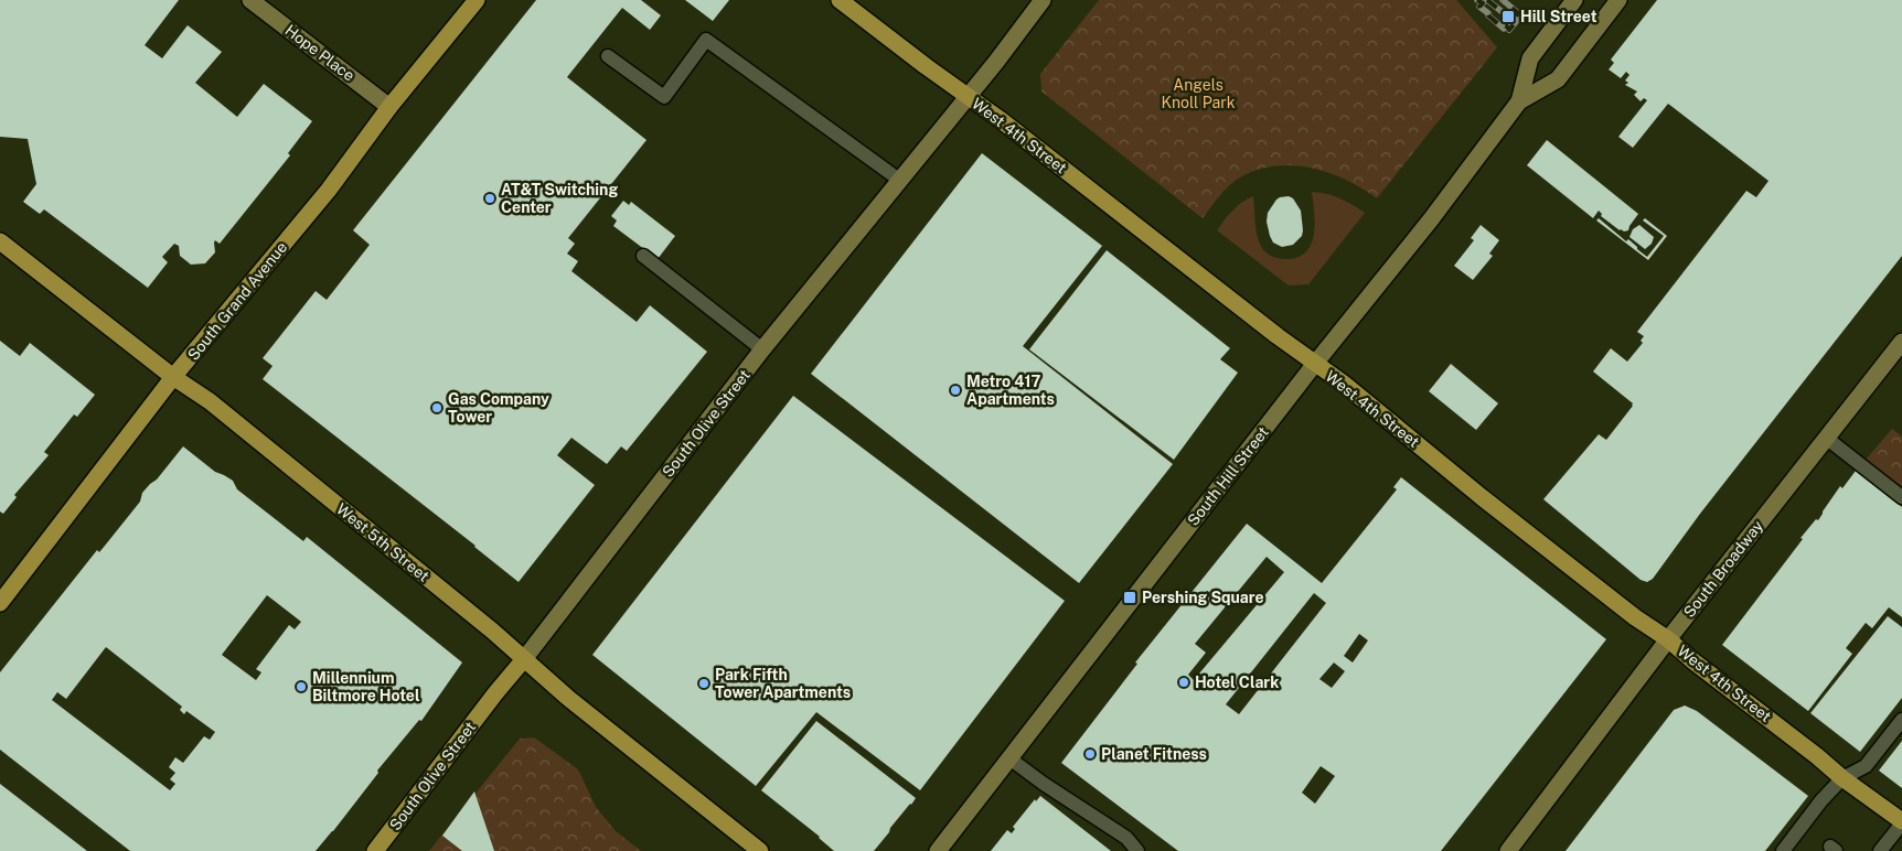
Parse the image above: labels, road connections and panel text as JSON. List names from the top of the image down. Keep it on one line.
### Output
{"streets":{"main road":["Hope Place","West 4th Street","South Grand Avenue","South Olive Street","South Hill Street","West 5th Street","South Broadway"]},"crossings":[["Hope Place","South Grand Avenue"],["West 4th Street","South Olive Street"],["West 4th Street","South Hill Street"],["West 4th Street","South Broadway"],["South Grand Avenue","West 5th Street"],["South Olive Street","West 5th Street"]],"parks":["Angels Knoll Park"],"places":{"transit":["Hill Street","Pershing Square"],"other":["AT&T Switching Center","Metro 417 Apartments","Gas Company Tower","Hotel Clark","Park Fifth Tower Apartments","Millennium Biltmore Hotel","Planet Fitness"]}}
